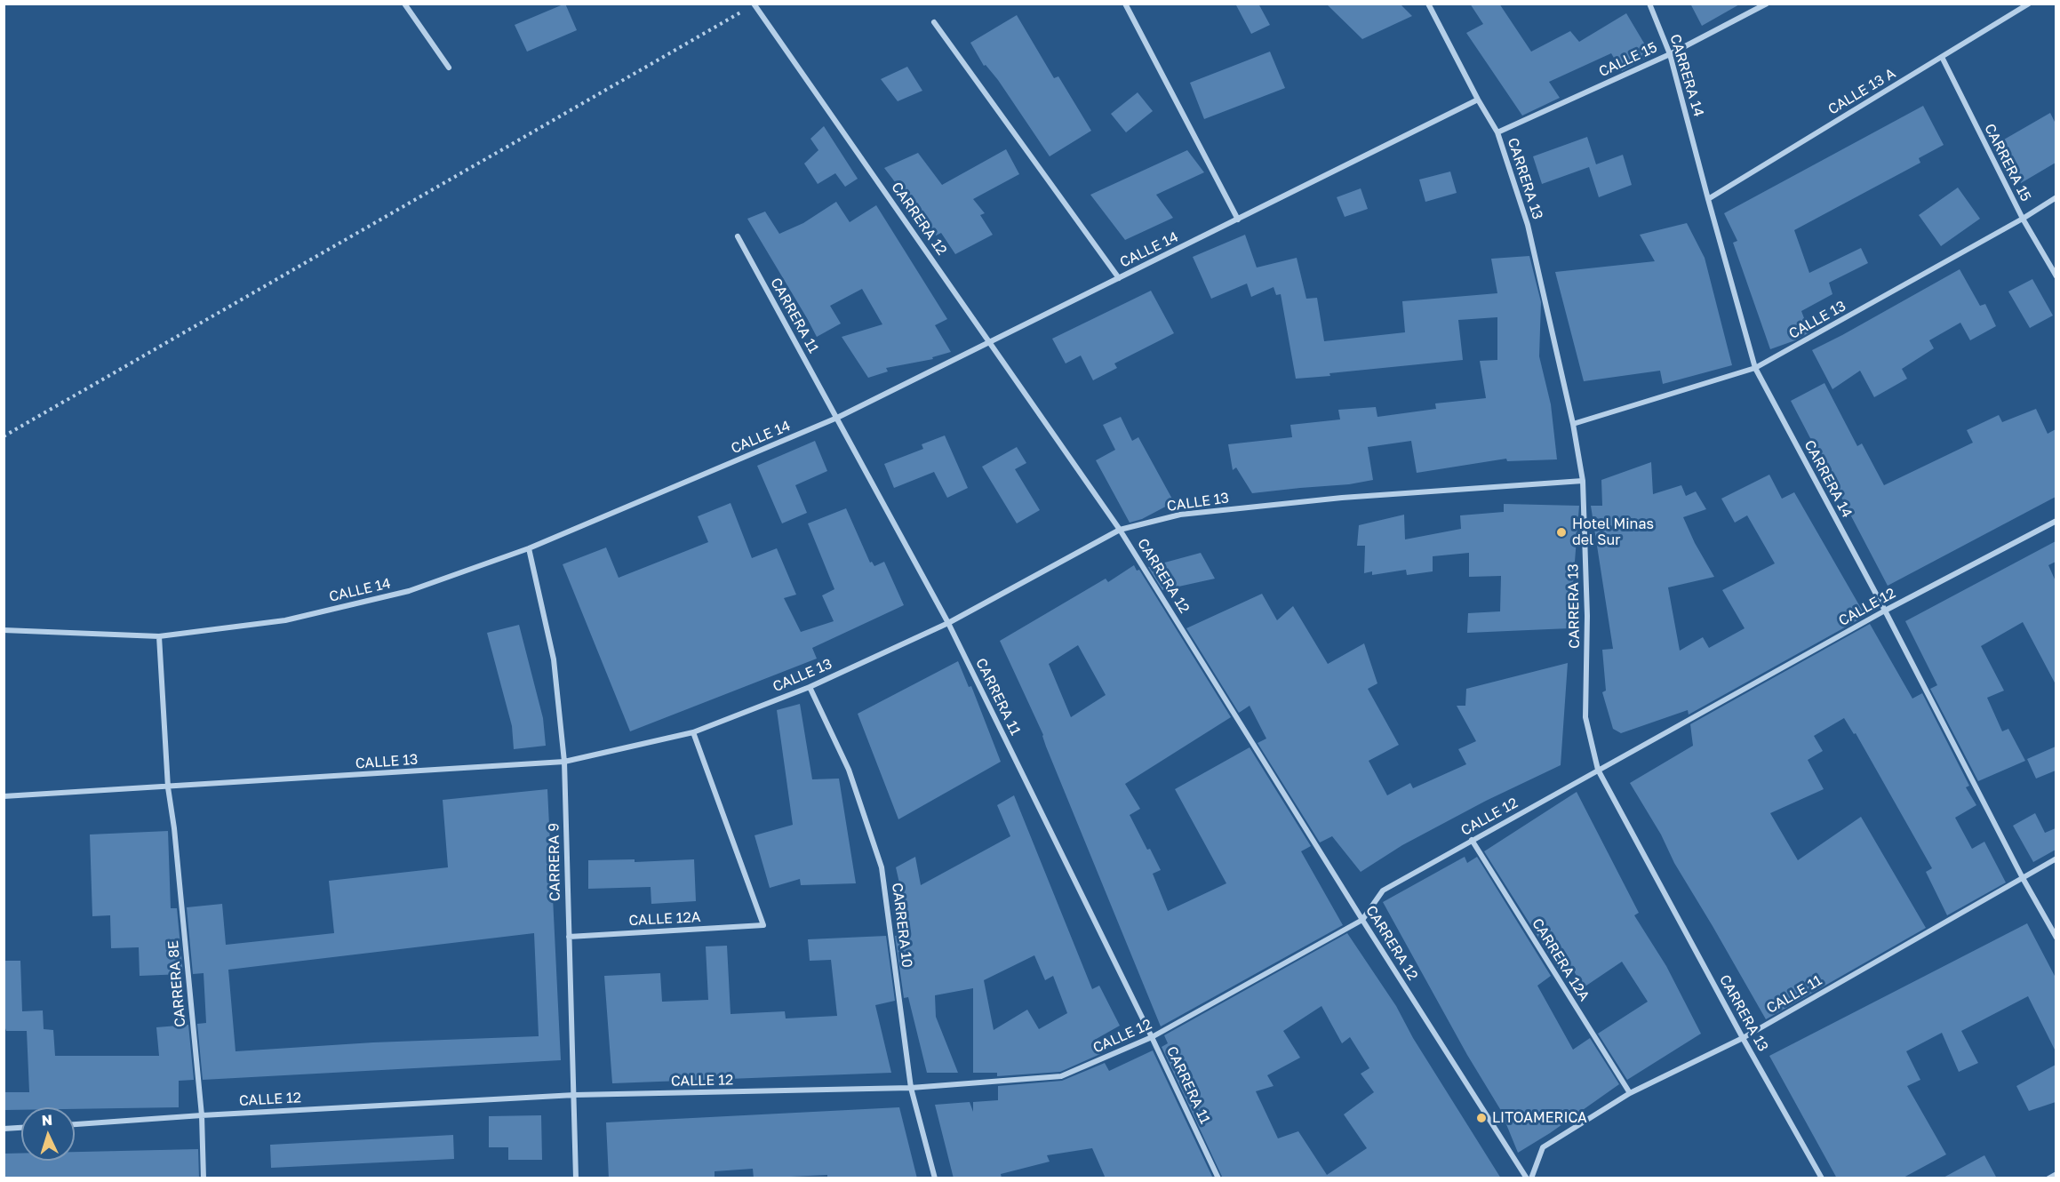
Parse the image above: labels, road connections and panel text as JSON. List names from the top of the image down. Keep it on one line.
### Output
{"streets":{"street":["CALLE 15","CARRERA 14","CALLE 13 A","CARRERA 15","CARRERA 13","CARRERA 12","CALLE 14","CARRERA 11","CALLE 13","CALLE 12","CARRERA 9","CALLE 12A","CARRERA 10","CARRERA 12A","CARRERA 8E","CALLE 11"]},"crossings":[["CALLE 15","CARRERA 14"],["CALLE 15","CARRERA 13"],["CARRERA 14","CALLE 13 A"],["CARRERA 14","CALLE 13"],["CARRERA 14","CALLE 12"],["CARRERA 14","CALLE 11"],["CALLE 13 A","CARRERA 15"],["CARRERA 15","CALLE 13"],["CARRERA 13","CALLE 14"],["CARRERA 13","CALLE 13"],["CARRERA 13","CALLE 12"],["CARRERA 13","CALLE 11"],["CARRERA 12","CALLE 14"],["CARRERA 12","CALLE 13"],["CARRERA 12","CALLE 12"],["CARRERA 12","CALLE 11"],["CALLE 14","CARRERA 11"],["CALLE 14","CARRERA 9"],["CALLE 14","CARRERA 8E"],["CARRERA 11","CALLE 13"],["CARRERA 11","CALLE 12"],["CALLE 13","CARRERA 9"],["CALLE 13","CALLE 12A"],["CALLE 13","CARRERA 10"],["CALLE 13","CARRERA 8E"],["CALLE 12","CARRERA 9"],["CALLE 12","CARRERA 10"],["CALLE 12","CARRERA 12A"],["CALLE 12","CARRERA 8E"],["CARRERA 9","CALLE 12A"],["CARRERA 12A","CALLE 11"]],"places":["Hotel Minas del Sur","LITOAMERICA"],"north":"top"}
